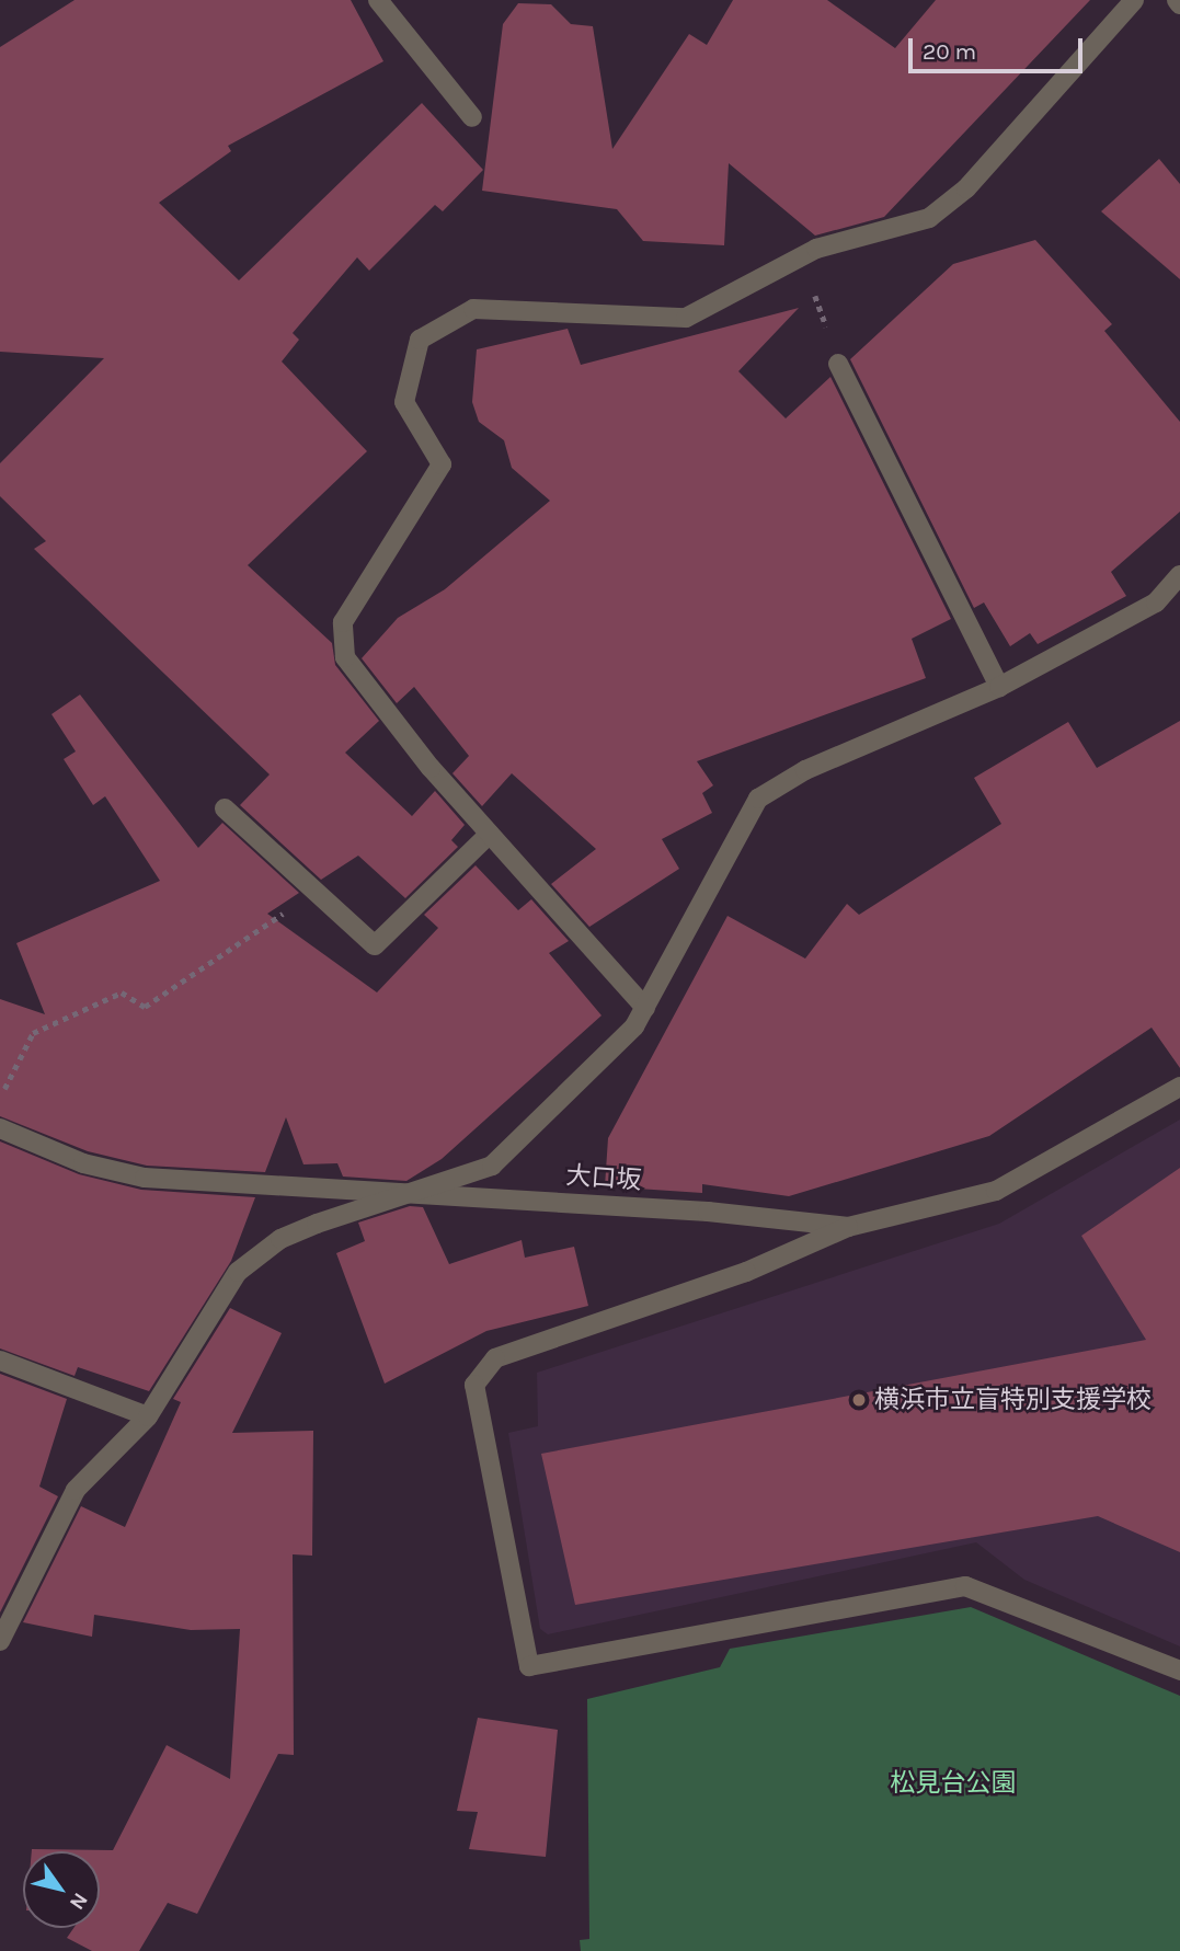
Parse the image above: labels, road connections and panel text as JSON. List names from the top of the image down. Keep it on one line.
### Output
{"streets":{"street":["大口坂"]},"parks":["松見台公園"],"places":["横浜市立盲特別支援学校"],"scale_bar":"20 m","north":"bottom right"}
